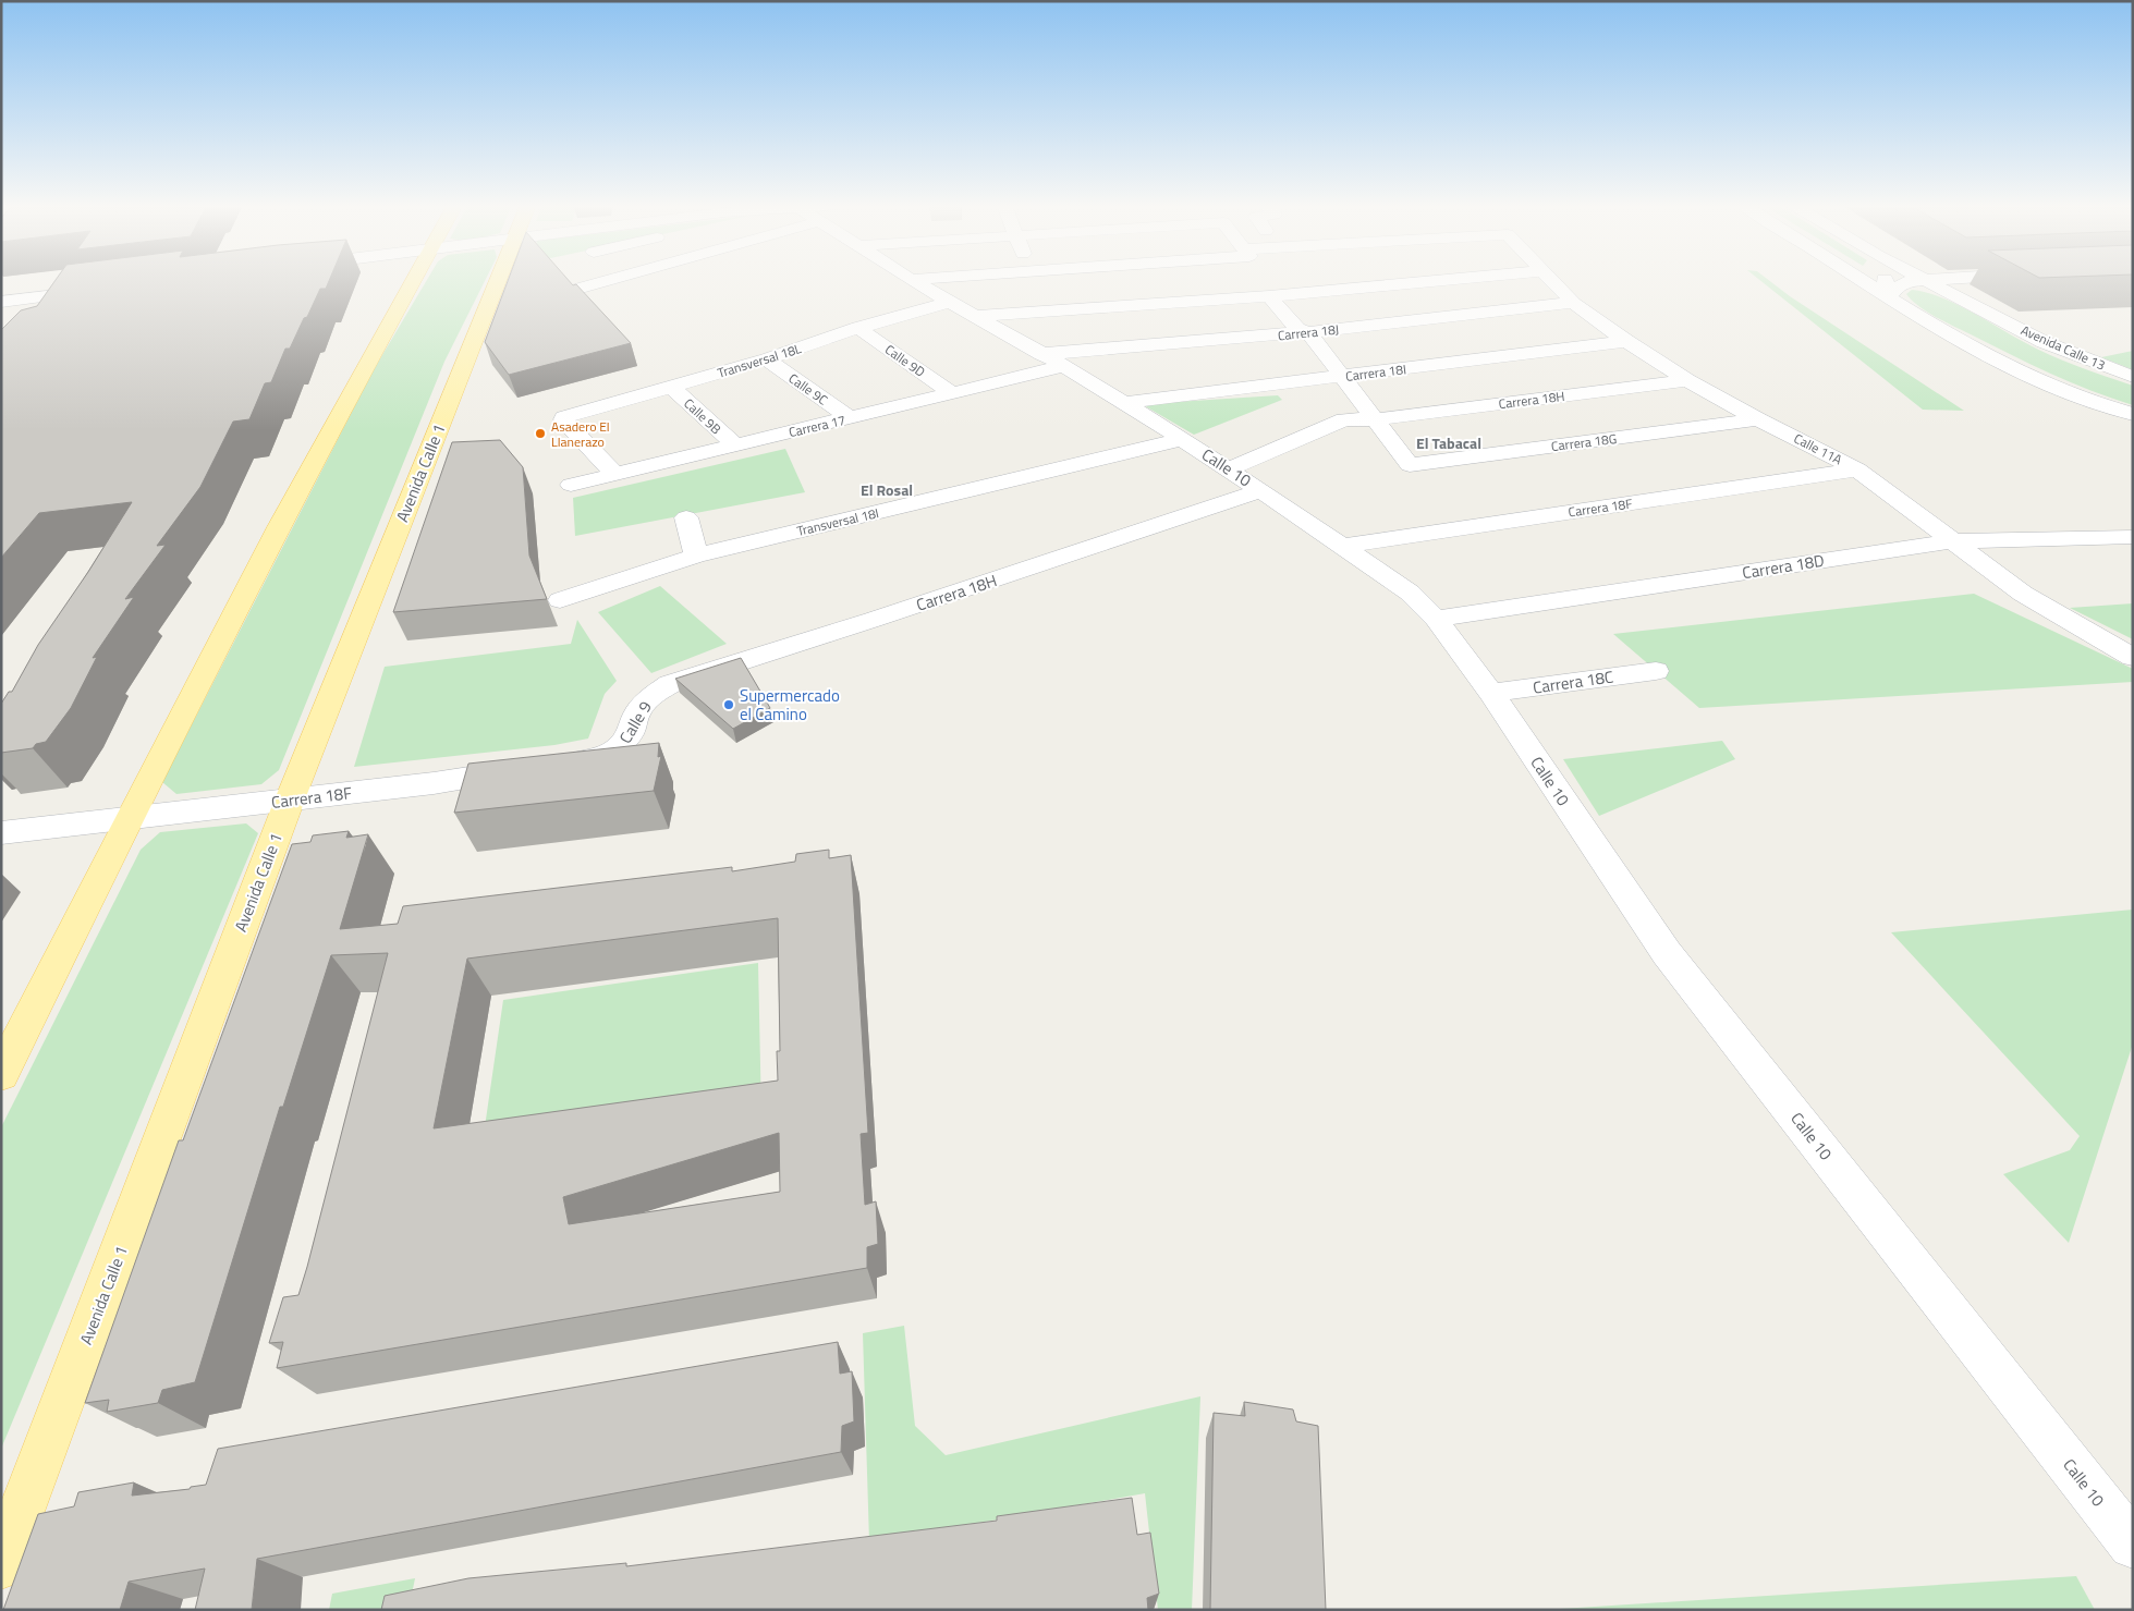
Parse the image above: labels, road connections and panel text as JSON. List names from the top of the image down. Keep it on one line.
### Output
{"streets":{"main road":["Avenida Calle 1"],"street":["Carrera 18J","Avenida Calle 13","Transversal 18L","Calle 9D","Carrera 18I","Calle 9C","Carrera 18H","Calle 9B","Carrera 17","Carrera 18G","Calle 11A","Calle 10","Carrera 18F","Transversal 18I","Carrera 18D","Carrera 18C","Calle 9"]},"crossings":[["Carrera 18J","Carrera 17"],["Carrera 18J","Calle 11A"],["Carrera 18J","Calle 10"],["Transversal 18L","Calle 9D"],["Transversal 18L","Calle 9C"],["Transversal 18L","Calle 9B"],["Transversal 18L","Carrera 17"],["Transversal 18L","Calle 10"],["Calle 9D","Carrera 17"],["Carrera 18I","Calle 11A"],["Carrera 18I","Calle 10"],["Calle 9C","Carrera 17"],["Carrera 18H","Carrera 18G"],["Carrera 18H","Calle 11A"],["Carrera 18H","Calle 10"],["Carrera 18H","Calle 9"],["Calle 9B","Carrera 17"],["Carrera 17","Calle 10"],["Carrera 18G","Calle 11A"],["Calle 11A","Carrera 18F"],["Calle 11A","Carrera 18D"],["Calle 10","Carrera 18F"],["Calle 10","Transversal 18I"],["Calle 10","Carrera 18D"],["Calle 10","Carrera 18C"],["Avenida Calle 1","Carrera 18F"]],"districts":["El Tabacal","El Rosal"],"places":["Asadero El Llanerazo","Supermercado el Camino"]}
